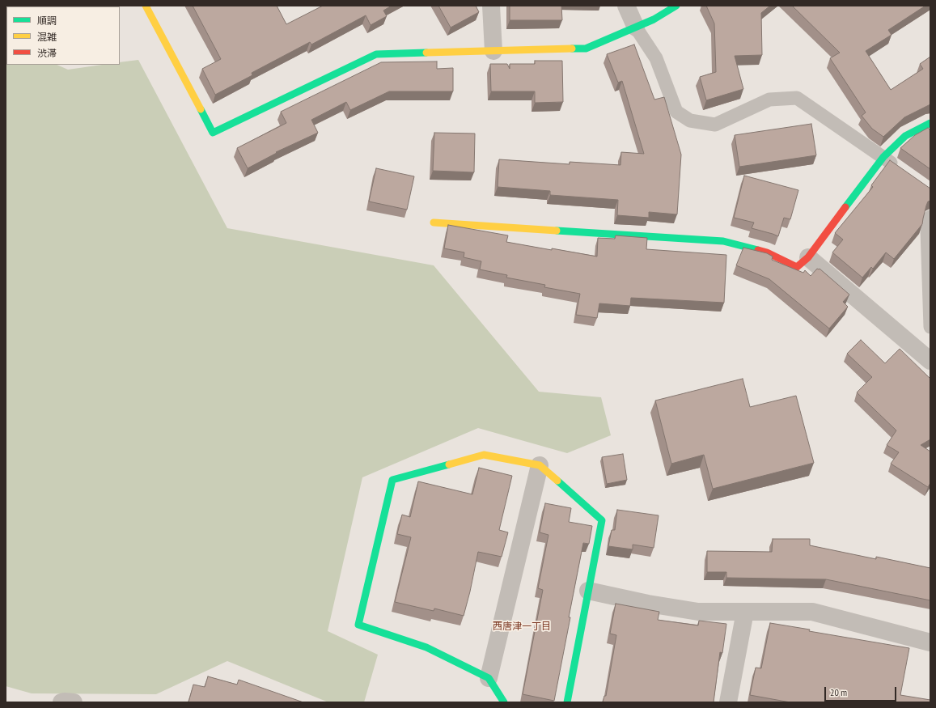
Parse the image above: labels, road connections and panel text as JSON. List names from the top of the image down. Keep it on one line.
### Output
{"districts":["西唐津一丁目"],"legend":["順調","混雑","渋滞"],"scale_bar":"20 m"}
